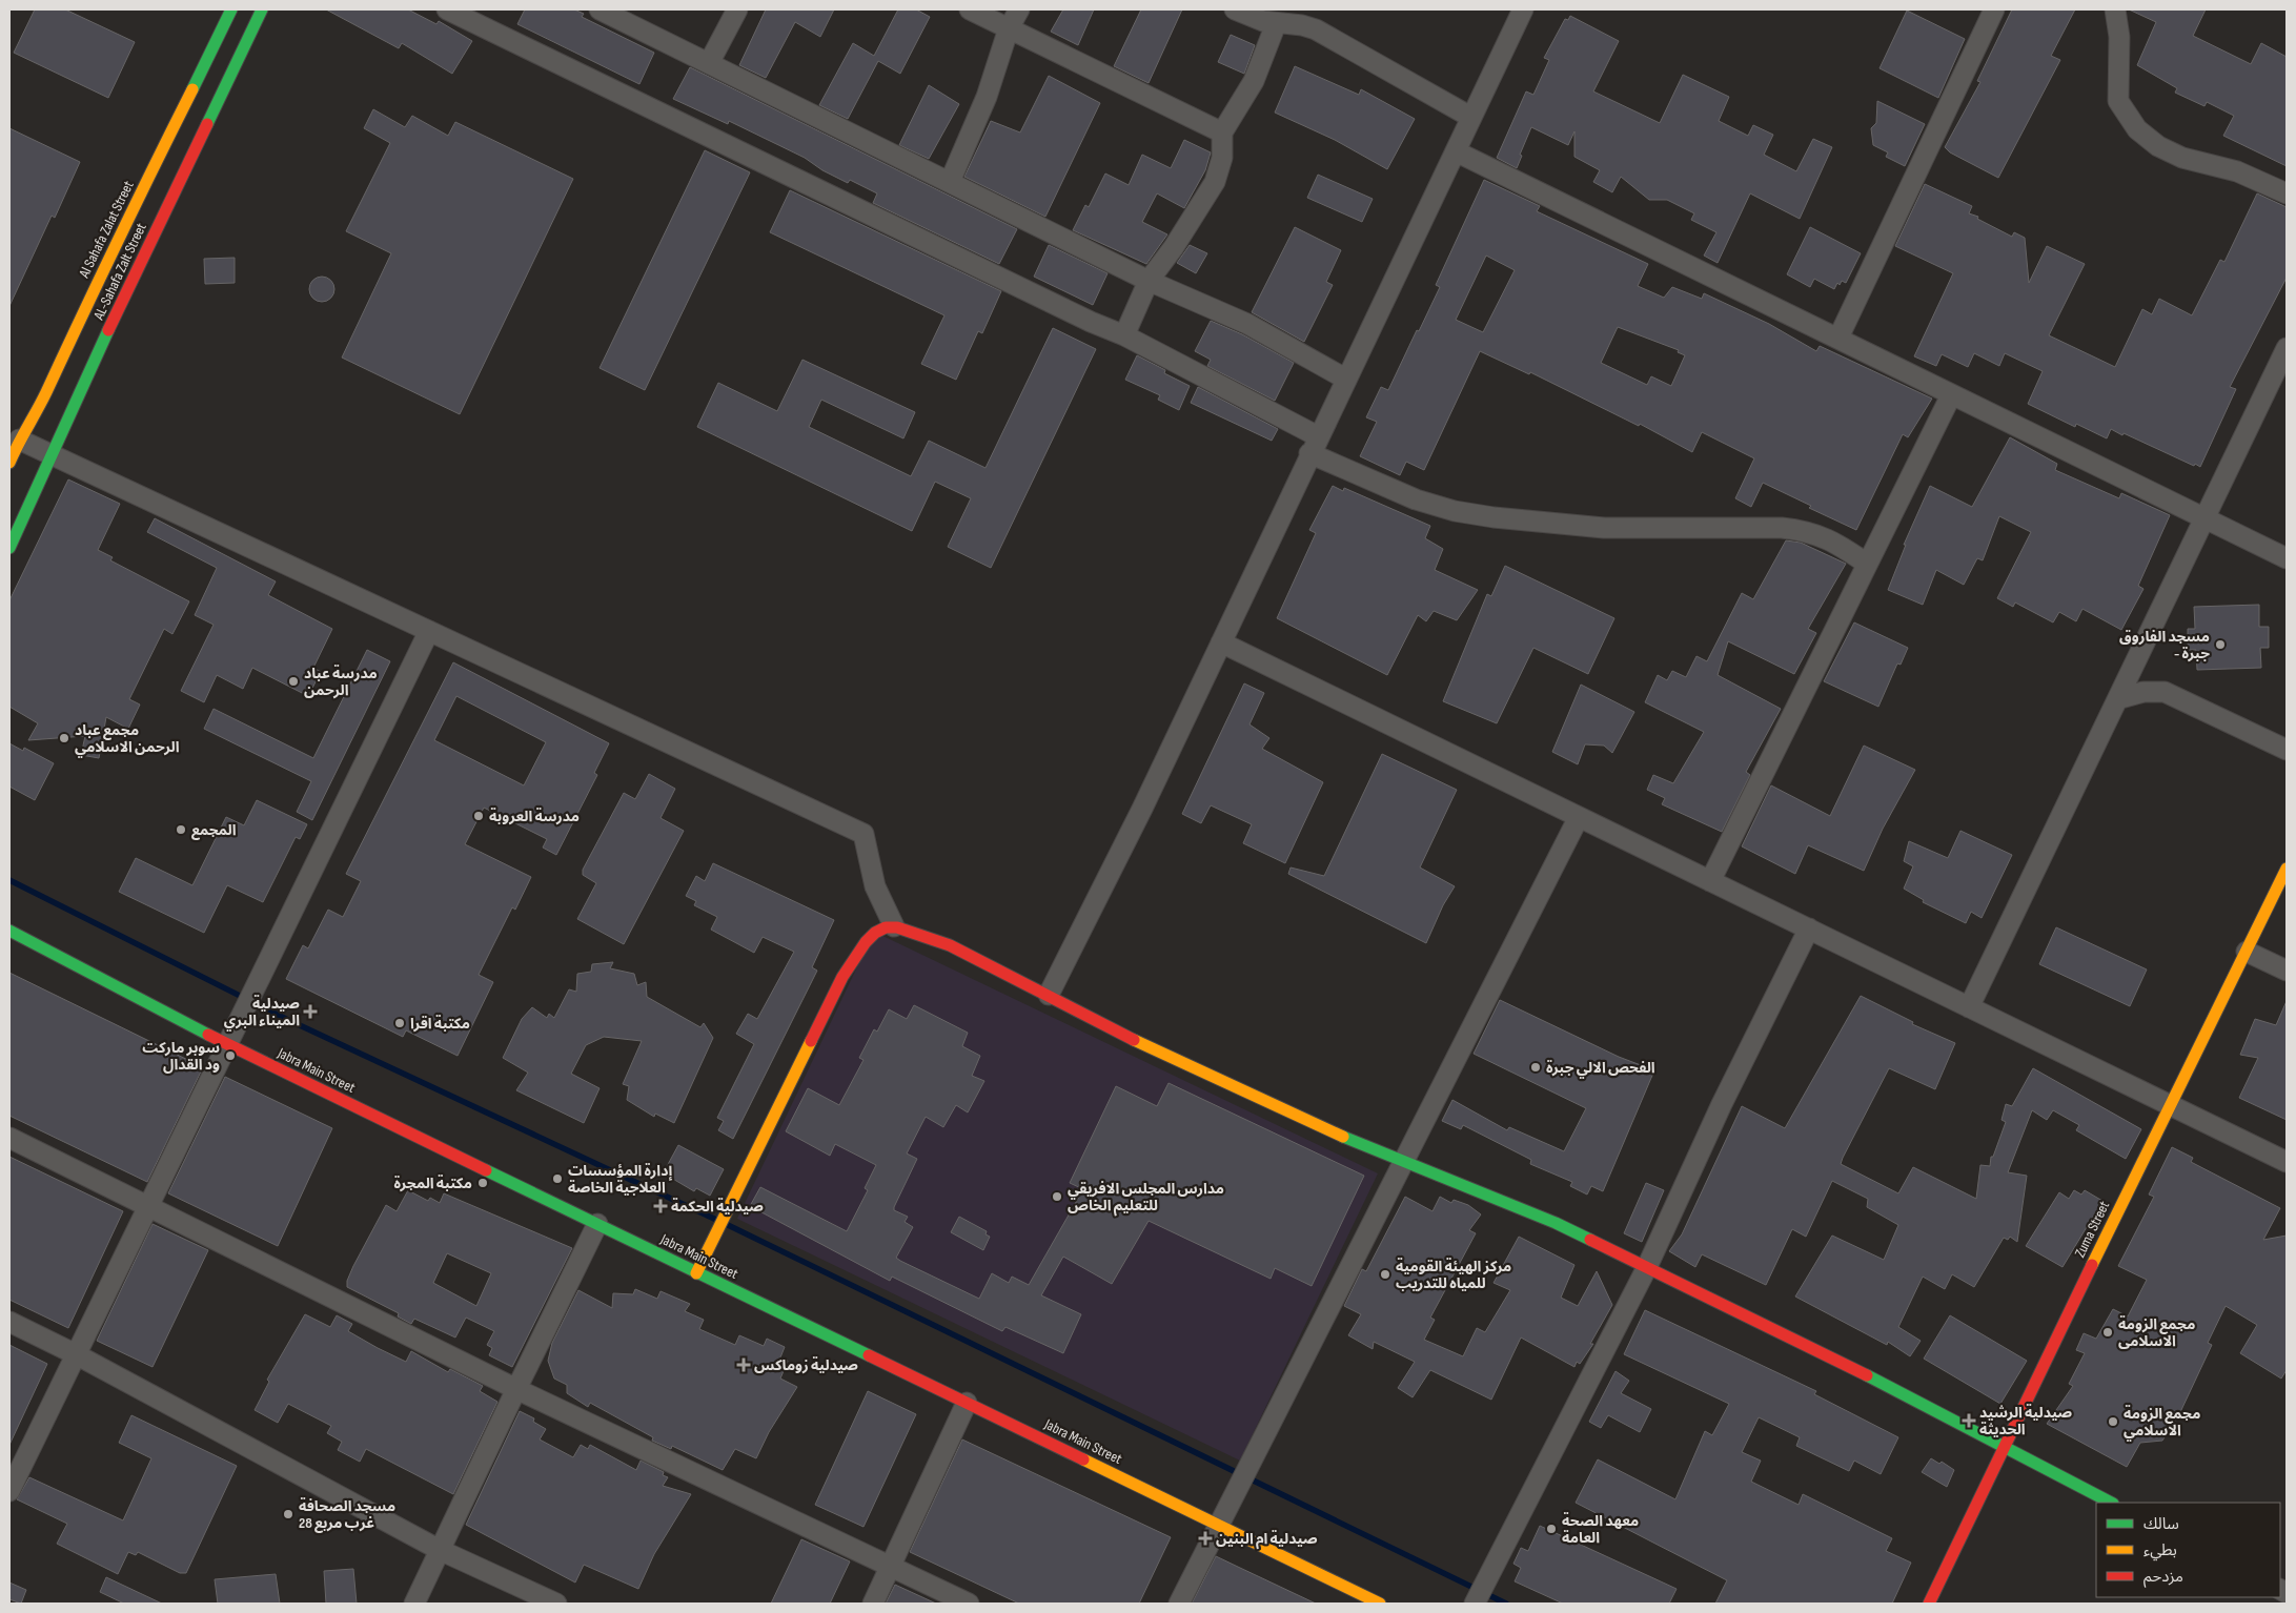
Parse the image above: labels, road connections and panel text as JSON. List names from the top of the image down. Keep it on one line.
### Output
{"streets":{"main road":["Al Sahafa Zalat Street","AL-Sahafa Zalt Street","Jabra Main Street","Zuma Street"]},"places":{"other":["مسجد الفاروق - جبرة","مدرسة عباد الرحمن","مجمع عباد الرحمن الاسلامي","مدرسة العروبة","المجمع","مكتبة اقرا","سوبر ماركت ود القدال","الفحص الالي جبرة","إدارة المؤسسات العلاجية الخاصة","مكتبة المجرة","مدارس المجلس الافريقي للتعليم الخاص","مركز الهيئة القومية للمياه للتدريب","مجمع الزومة الاسلامى","مجمع الزومة الاسلامي","مسجد الصحافة غرب مربع 28","معهد الصحة العامة"],"health":["صيدلية الميناء البري","صيدلية الحكمة","صيدلية زوماكس","صيدلية الرشيد الحديثة","صيدلية ام البنين"]},"legend":["سالك","بطيء","مزدحم"]}
